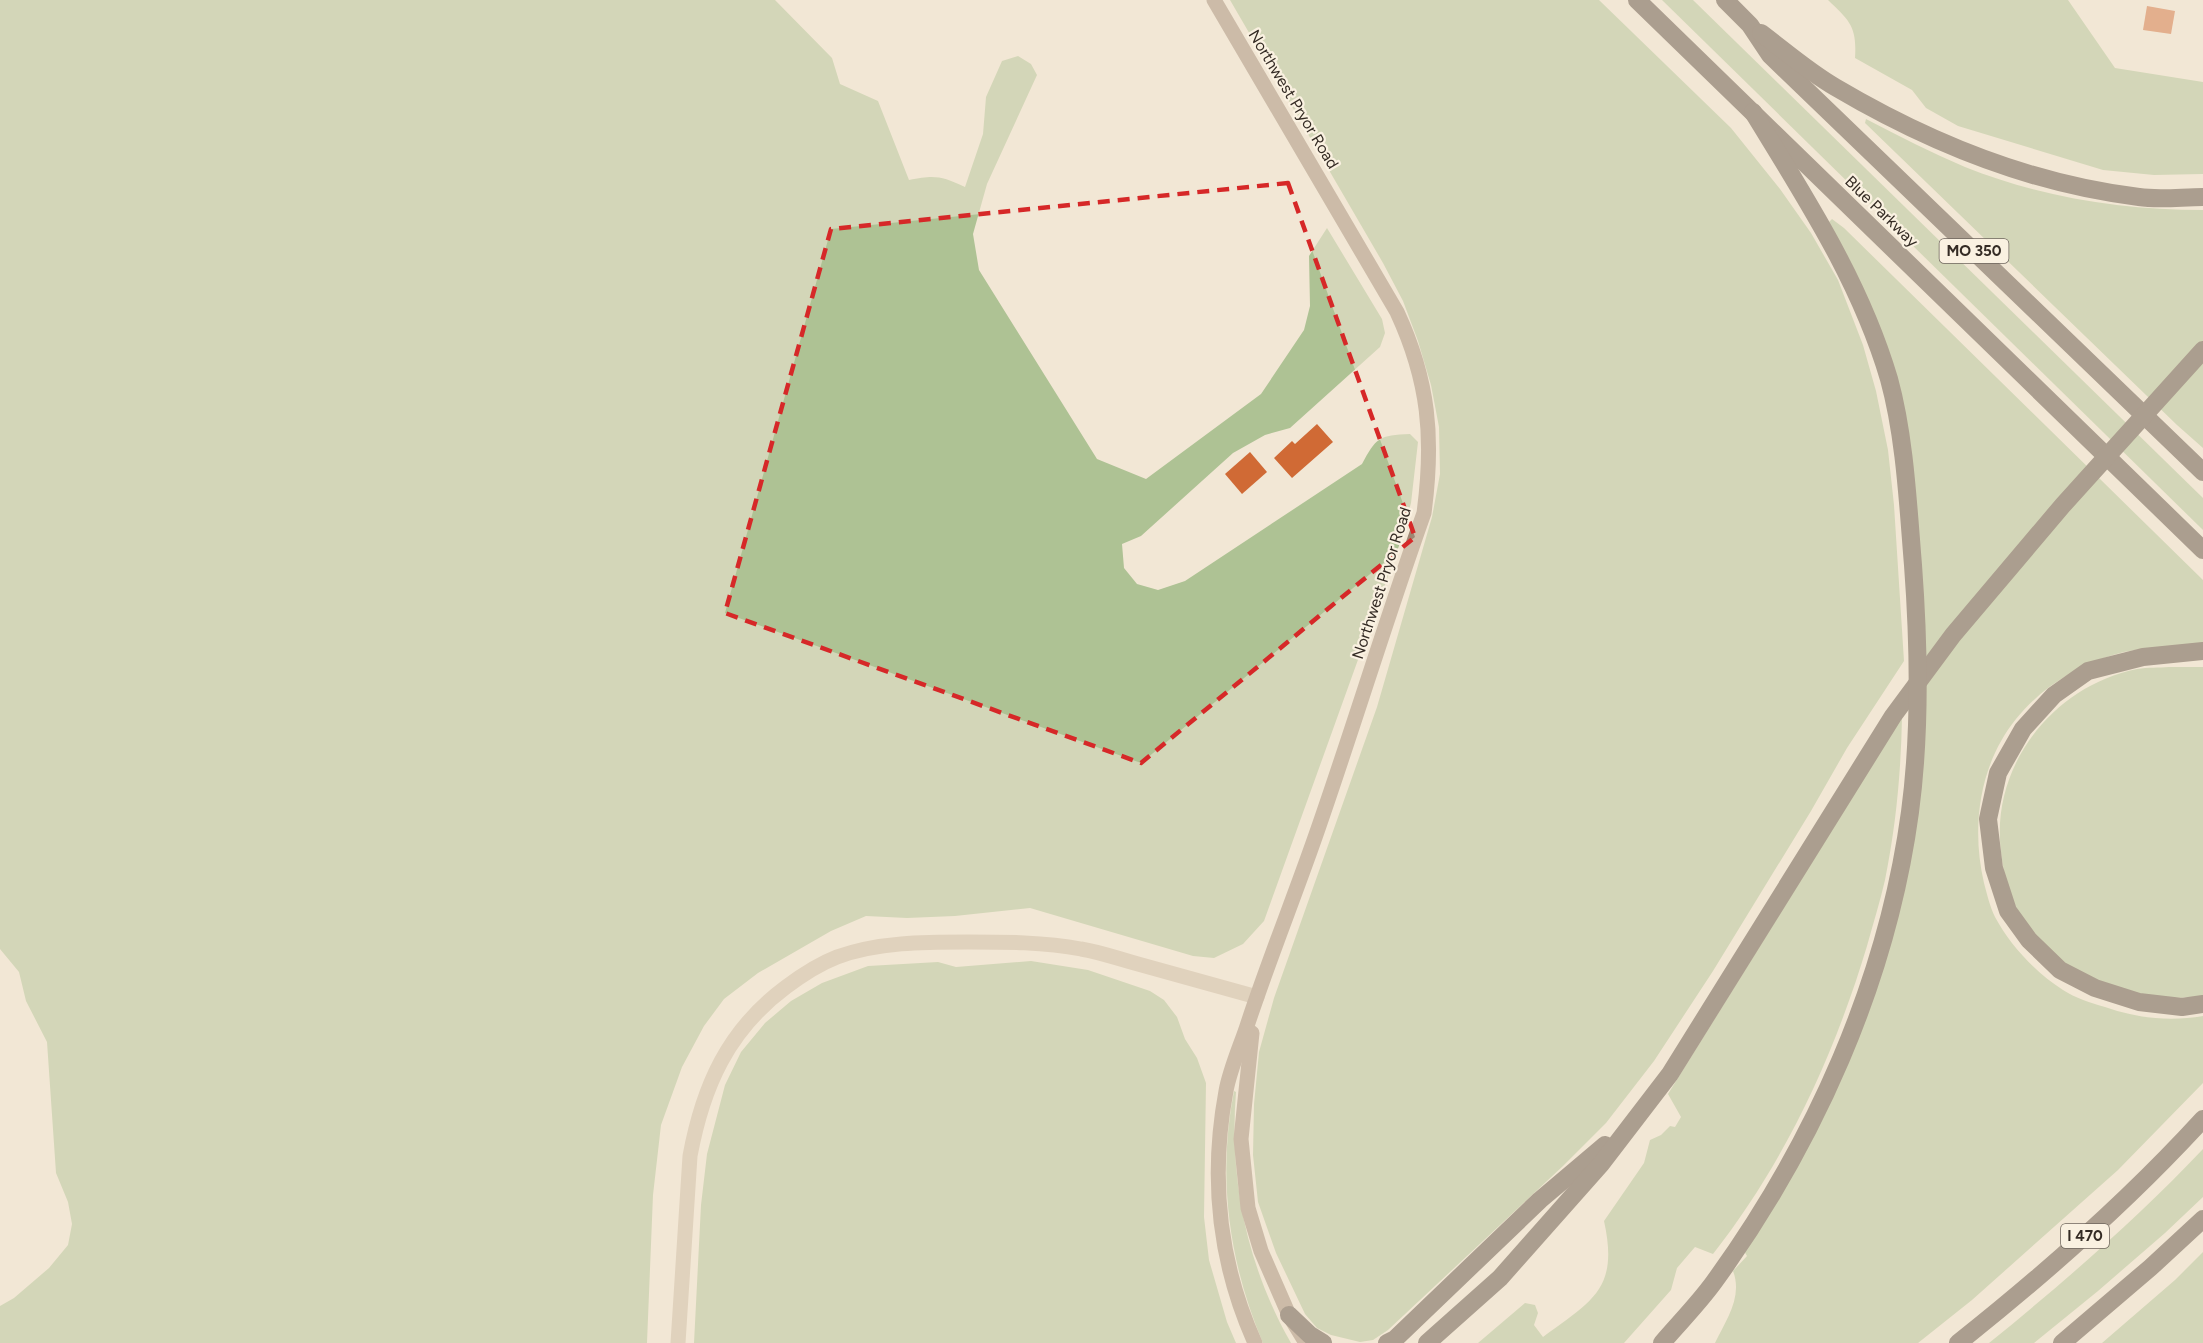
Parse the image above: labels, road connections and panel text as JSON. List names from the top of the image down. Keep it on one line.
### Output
{"streets":{"highway":["Blue Parkway","MO 350","I 470"],"main road":["Northwest Pryor Road"]}}
